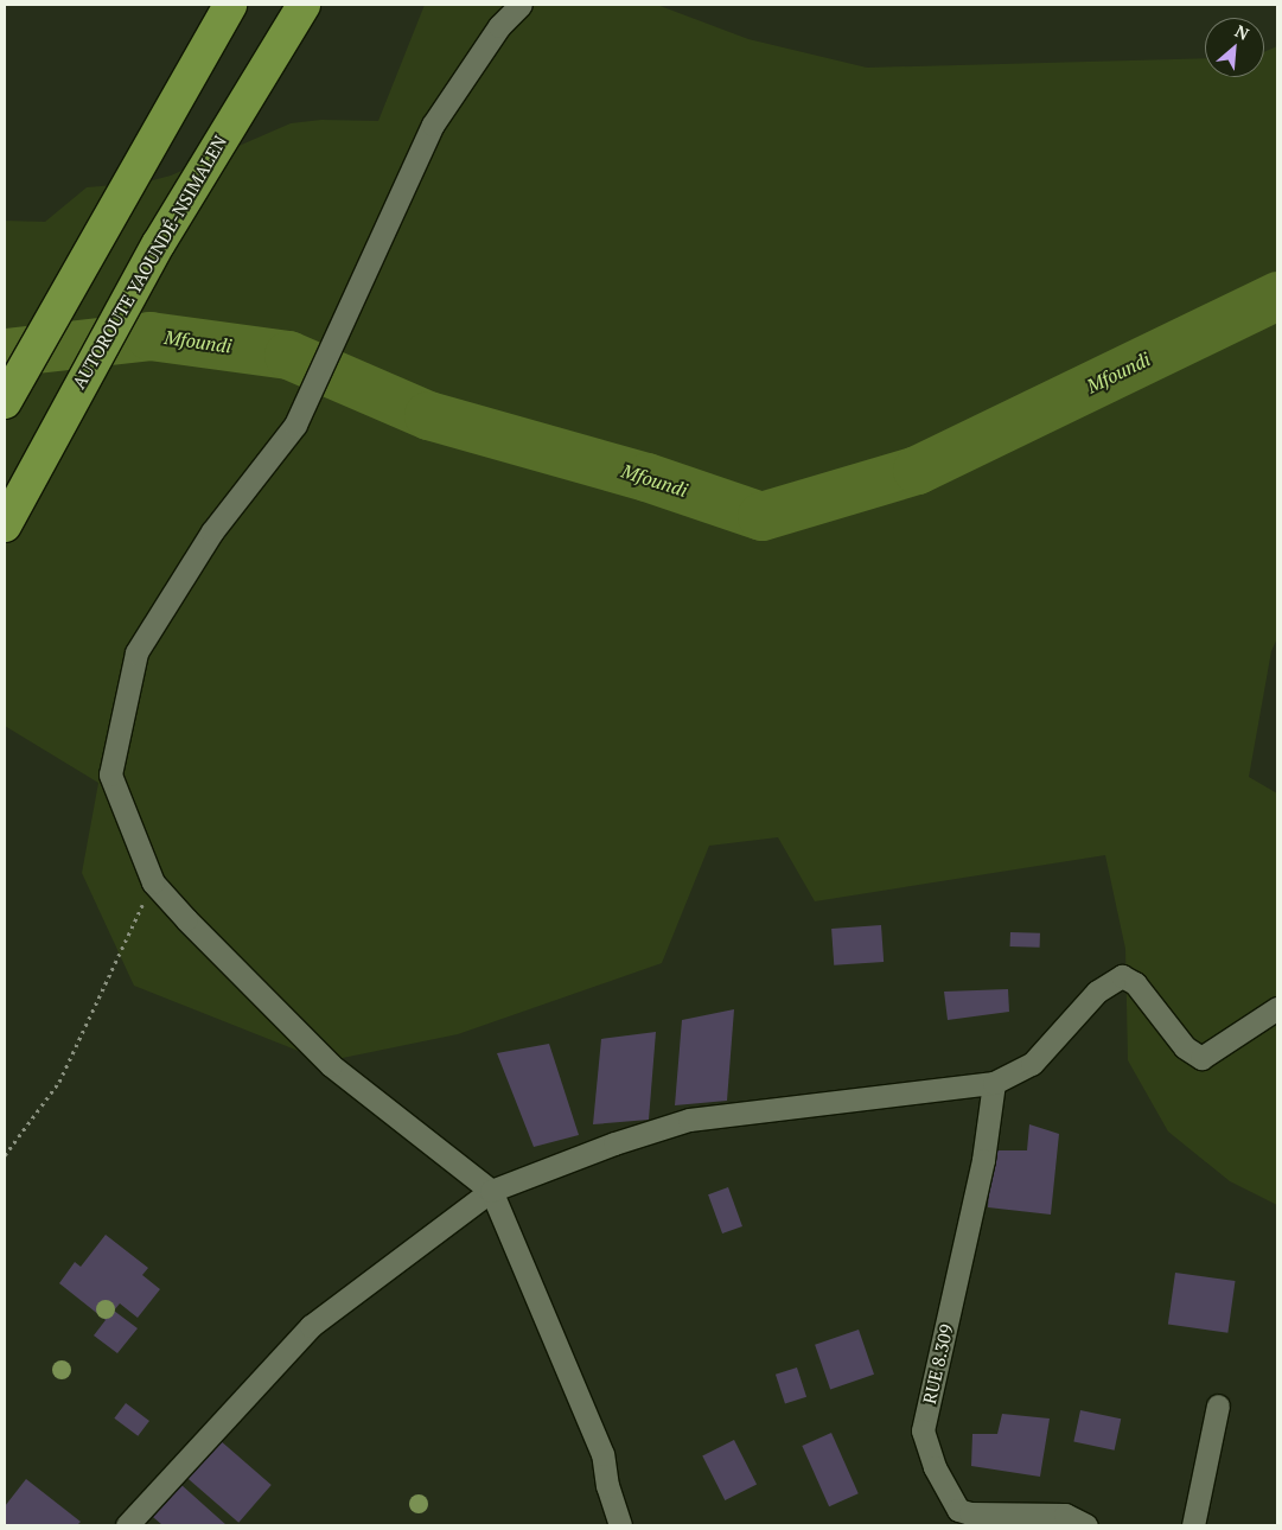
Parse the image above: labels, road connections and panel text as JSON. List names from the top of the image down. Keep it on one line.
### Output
{"streets":{"highway":["AUTOROUTE YAOUNDÉ-NSIMALEN"],"street":["RUE 8.309"]},"water":["Mfoundi"],"north":"top right"}
